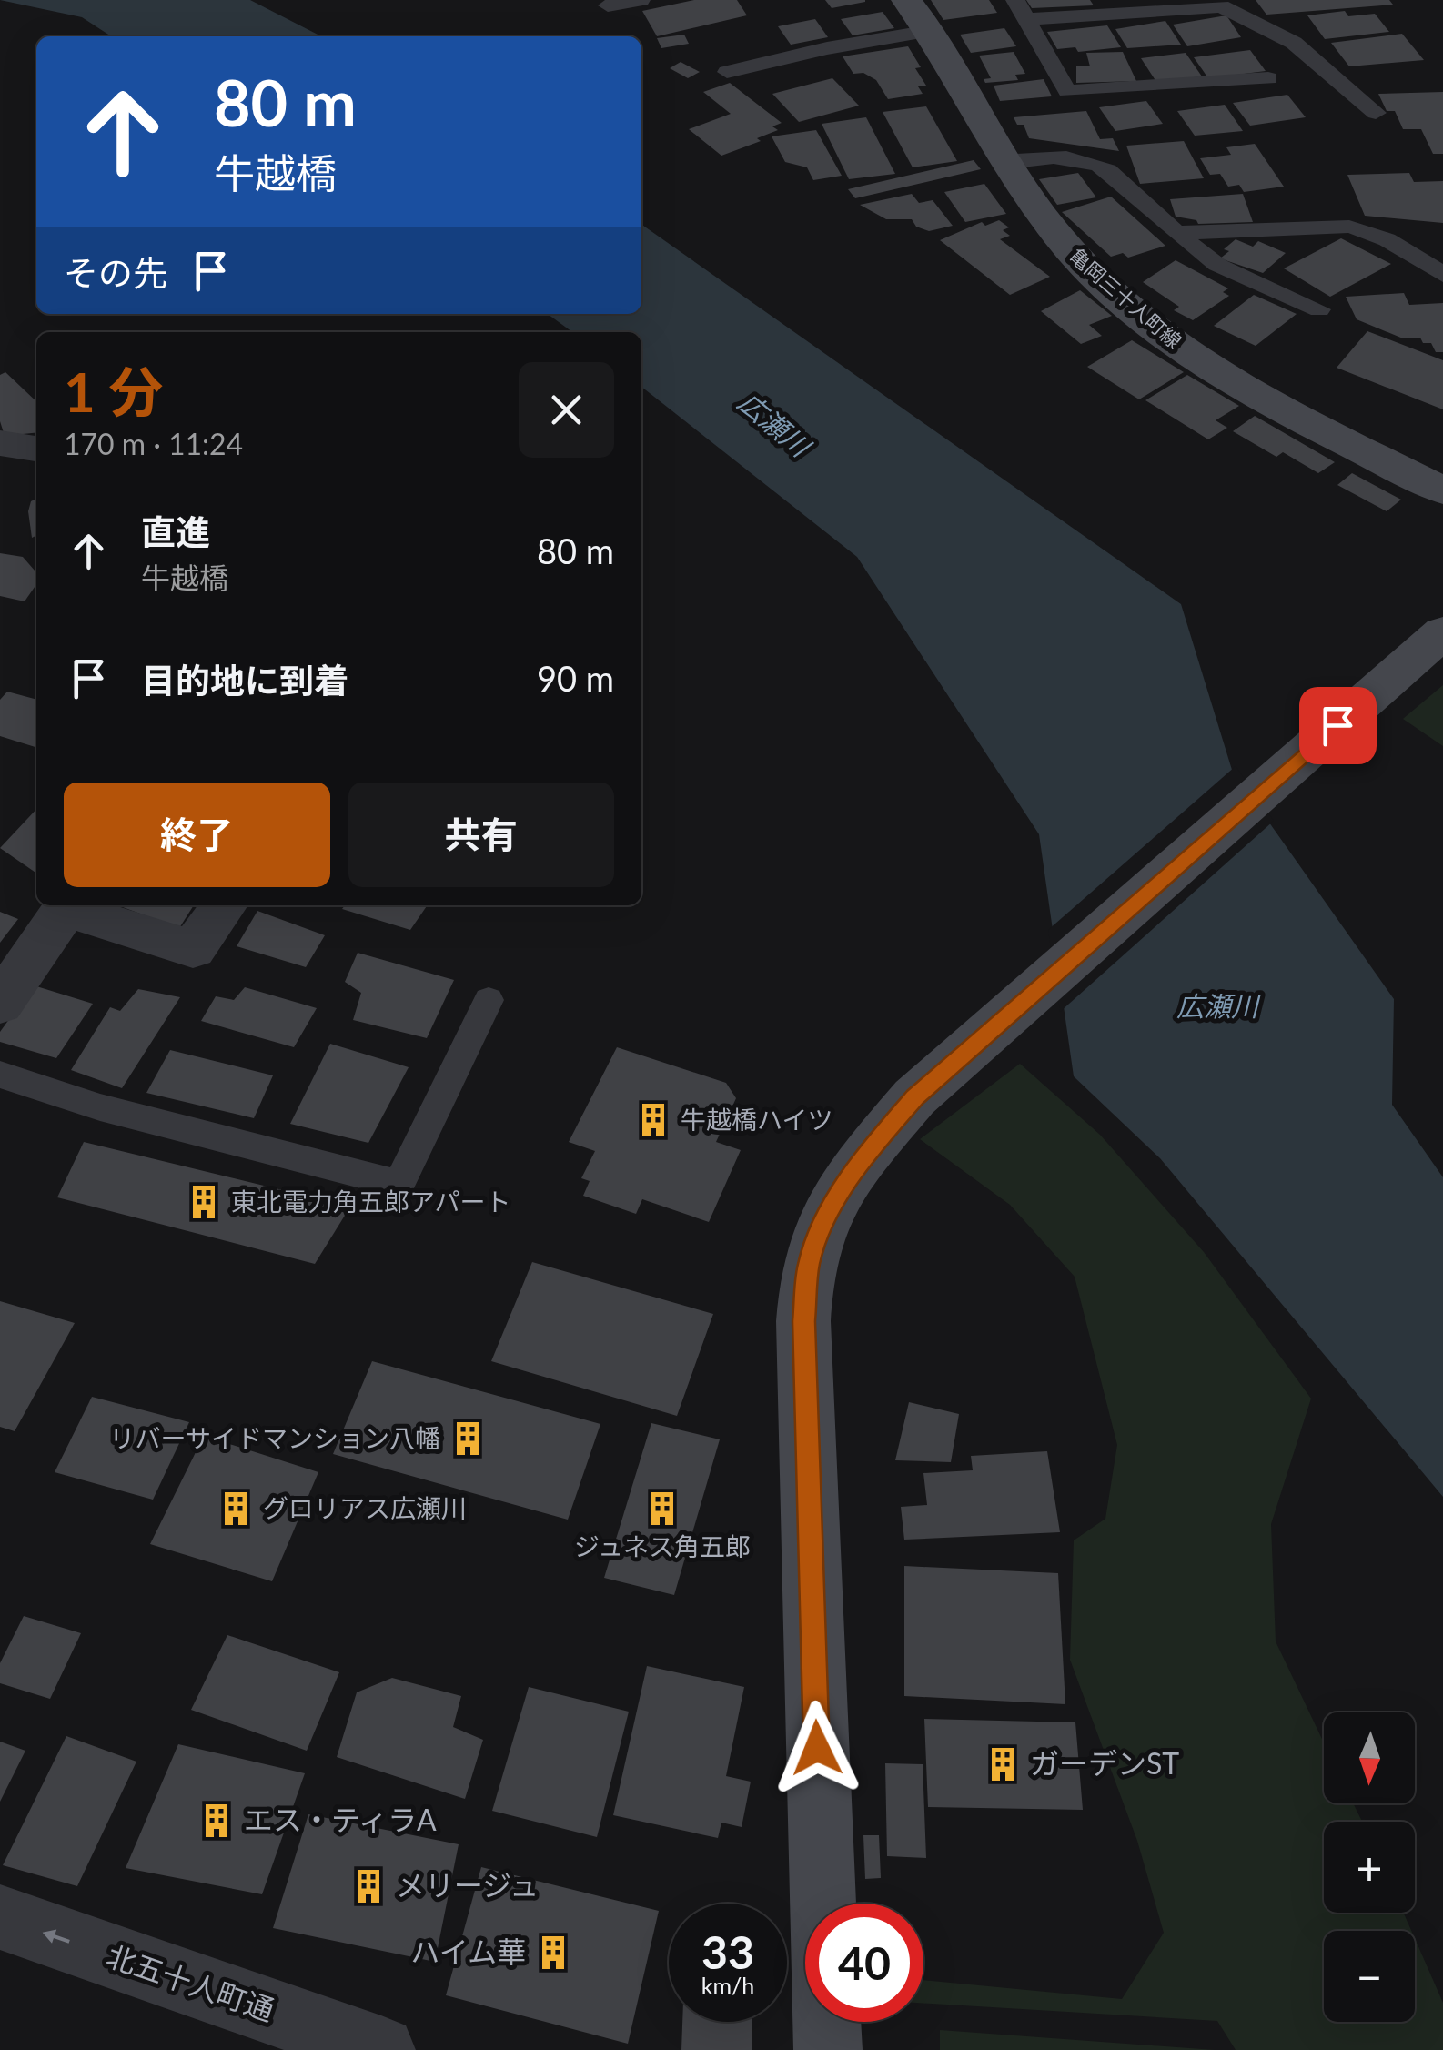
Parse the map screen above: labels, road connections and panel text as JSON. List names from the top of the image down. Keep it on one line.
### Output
{"streets":{"street":["亀岡三十人町線","北五十人町通"]},"one_way":["北五十人町通"],"water":["広瀬川"],"places":{"building":["牛越橋ハイツ","東北電力角五郎アパート","リバーサイドマンション八幡","グロリアス広瀬川","ジュネス角五郎","ガーデンST","エス・ティラA","メリージュ","ハイム華"]},"north":"bottom","page":{"turn":["80 m","牛越橋"],"then":"その先","heading":["1 分","170 m · 11:24"],"list":[{"name":"直進","note":"牛越橋","value":"80 m"},{"name":"目的地に到着","value":"90 m"}],"buttons":["終了","共有"],"map_buttons":["+","−"],"speed":"33 km/h","limit":"40"}}
